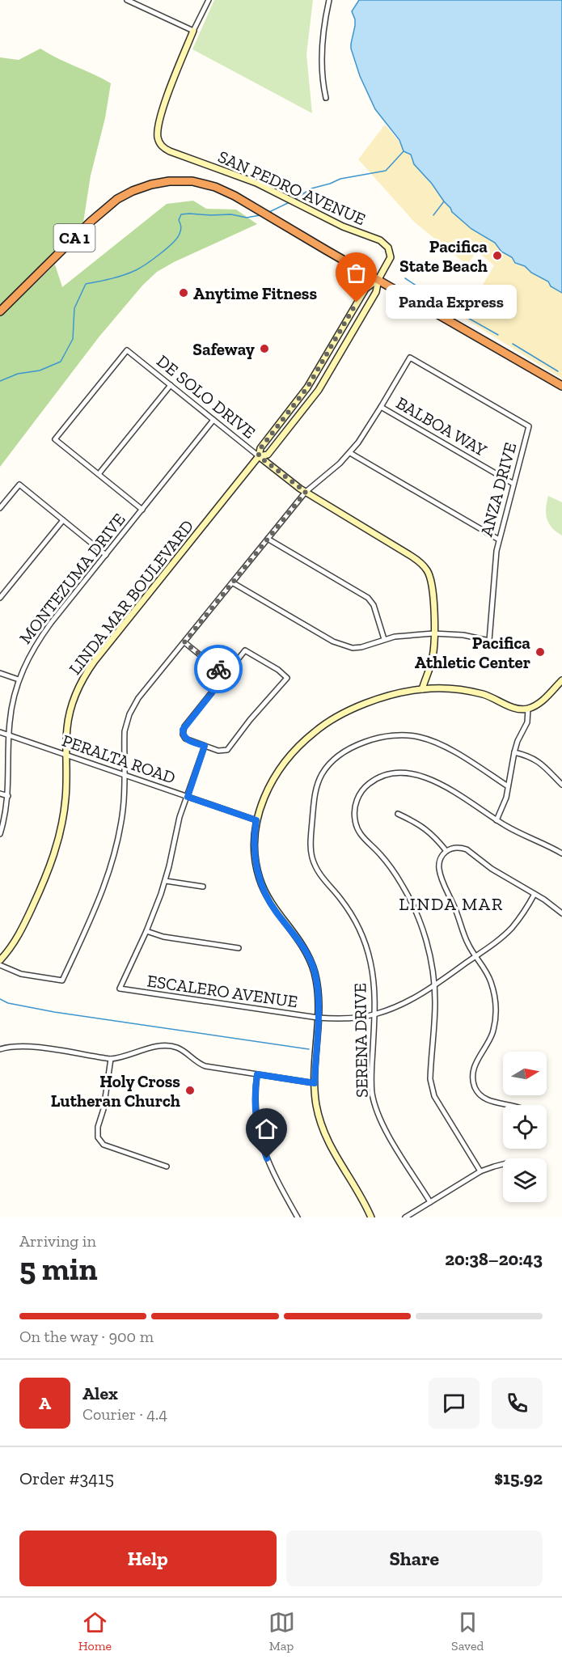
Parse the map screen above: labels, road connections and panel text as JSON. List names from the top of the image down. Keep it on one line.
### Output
{"streets":{"highway":["CA 1"],"street":["SAN PEDRO AVENUE","DE SOLO DRIVE","BALBOA WAY","ANZA DRIVE","MONTEZUMA DRIVE","LINDA MAR BOULEVARD","PERALTA ROAD","ESCALERO AVENUE","SERENA DRIVE"]},"crossings":[["SAN PEDRO AVENUE","CA 1"],["SAN PEDRO AVENUE","LINDA MAR BOULEVARD"],["CA 1","LINDA MAR BOULEVARD"],["DE SOLO DRIVE","ANZA DRIVE"],["DE SOLO DRIVE","MONTEZUMA DRIVE"],["DE SOLO DRIVE","LINDA MAR BOULEVARD"],["BALBOA WAY","ANZA DRIVE"],["MONTEZUMA DRIVE","PERALTA ROAD"],["LINDA MAR BOULEVARD","PERALTA ROAD"],["PERALTA ROAD","ESCALERO AVENUE"],["ESCALERO AVENUE","SERENA DRIVE"]],"districts":["LINDA MAR"],"places":["Pacifica State Beach","Anytime Fitness","Panda Express","Safeway","Pacifica Athletic Center","Holy Cross Lutheran Church"],"north":"right","page":{"bubble":"Panda Express","heading":["5 min","Arriving in","20:38–20:43"],"panel":["Alex","Courier · 4.4","Order #3415","$15.92"],"bar":"On the way · 900 m","round":"A","buttons":["Help","Share"],"tabs":["Home","Map","Saved"]}}
